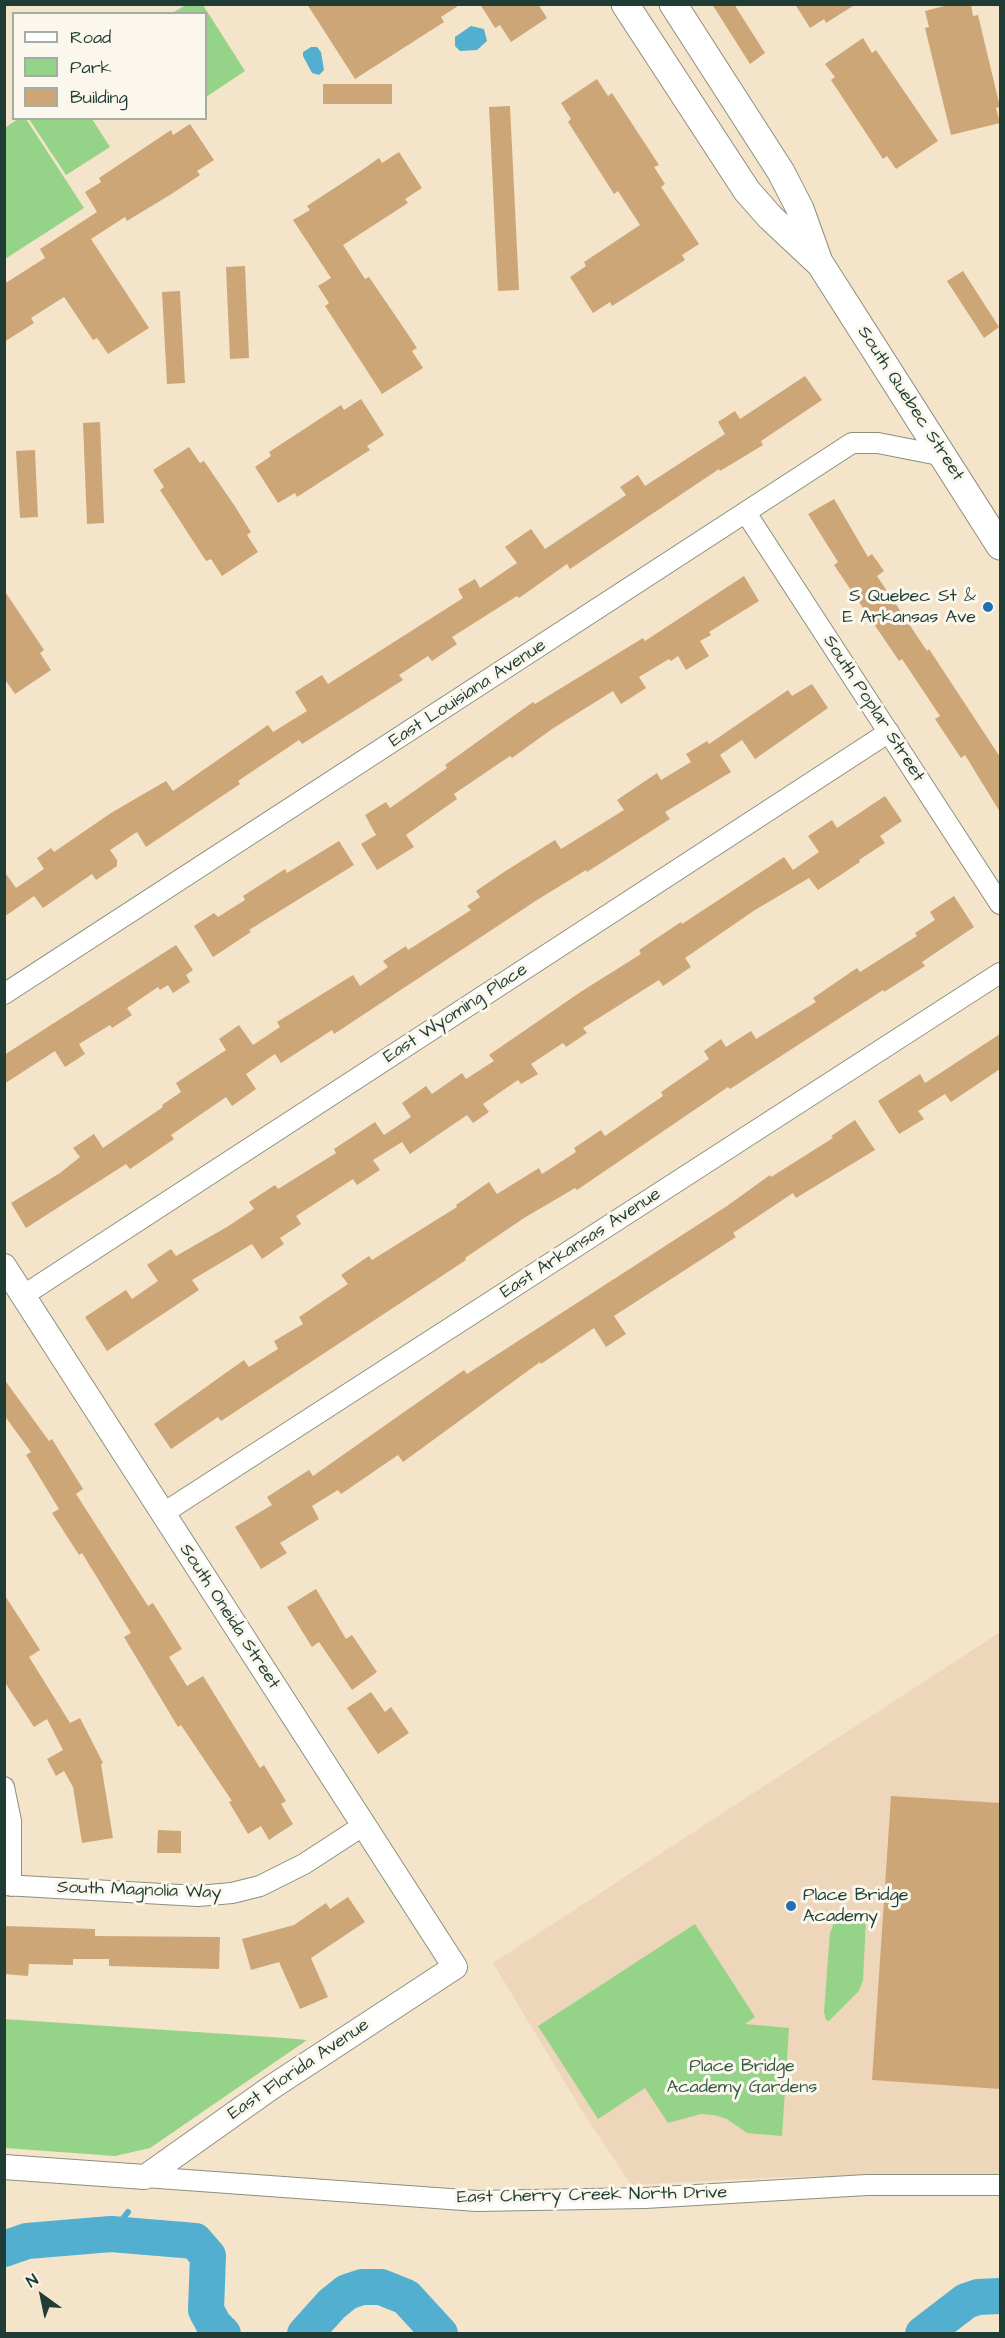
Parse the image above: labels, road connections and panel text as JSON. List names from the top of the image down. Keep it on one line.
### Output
{"streets":{"main road":["South Quebec Street"],"street":["East Louisiana Avenue","South Poplar Street","East Wyoming Place","East Arkansas Avenue","South Oneida Street","South Magnolia Way","East Florida Avenue","East Cherry Creek North Drive"]},"crossings":[["South Quebec Street","East Louisiana Avenue"],["East Louisiana Avenue","South Poplar Street"],["South Poplar Street","East Wyoming Place"],["East Wyoming Place","South Oneida Street"],["East Arkansas Avenue","South Oneida Street"],["South Oneida Street","South Magnolia Way"],["South Oneida Street","East Florida Avenue"],["East Florida Avenue","East Cherry Creek North Drive"]],"parks":["Place Bridge Academy Gardens"],"places":["S Quebec St & E Arkansas Ave","Place Bridge Academy"],"legend":["Road","Park","Building"],"north":"top left"}
